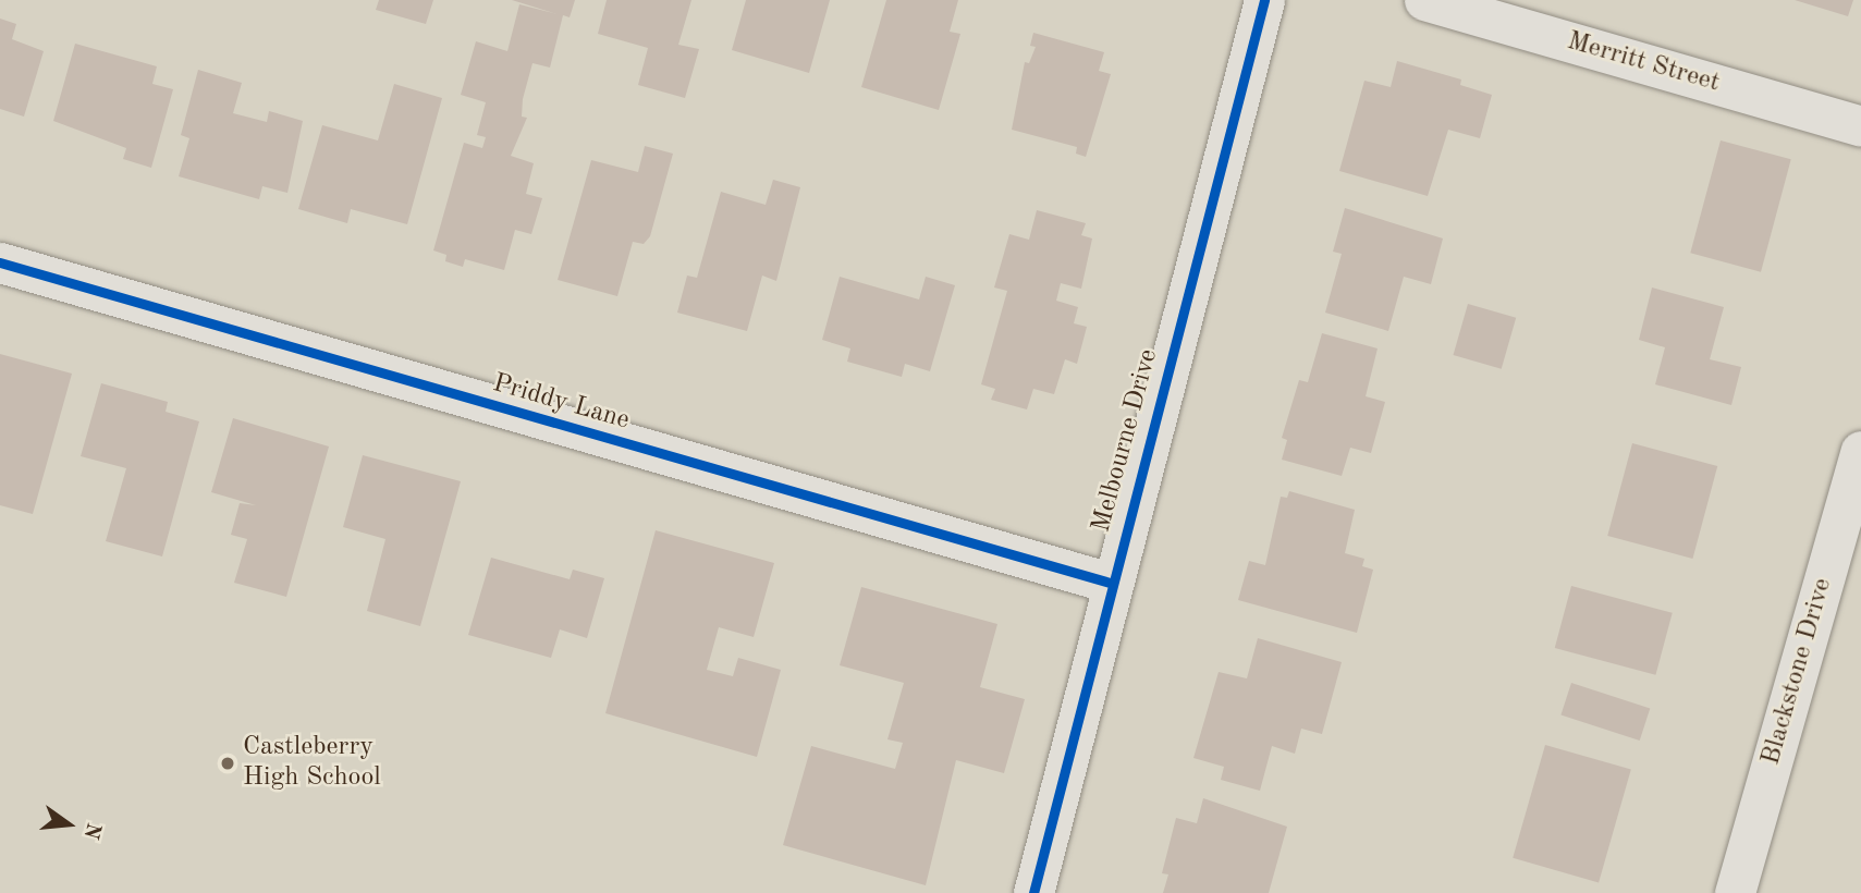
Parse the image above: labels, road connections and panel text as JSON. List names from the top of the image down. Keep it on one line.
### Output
{"streets":{"street":["Merritt Street","Priddy Lane","Melbourne Drive","Blackstone Drive"]},"crossings":[["Priddy Lane","Melbourne Drive"]],"places":["Castleberry High School"],"north":"right"}
